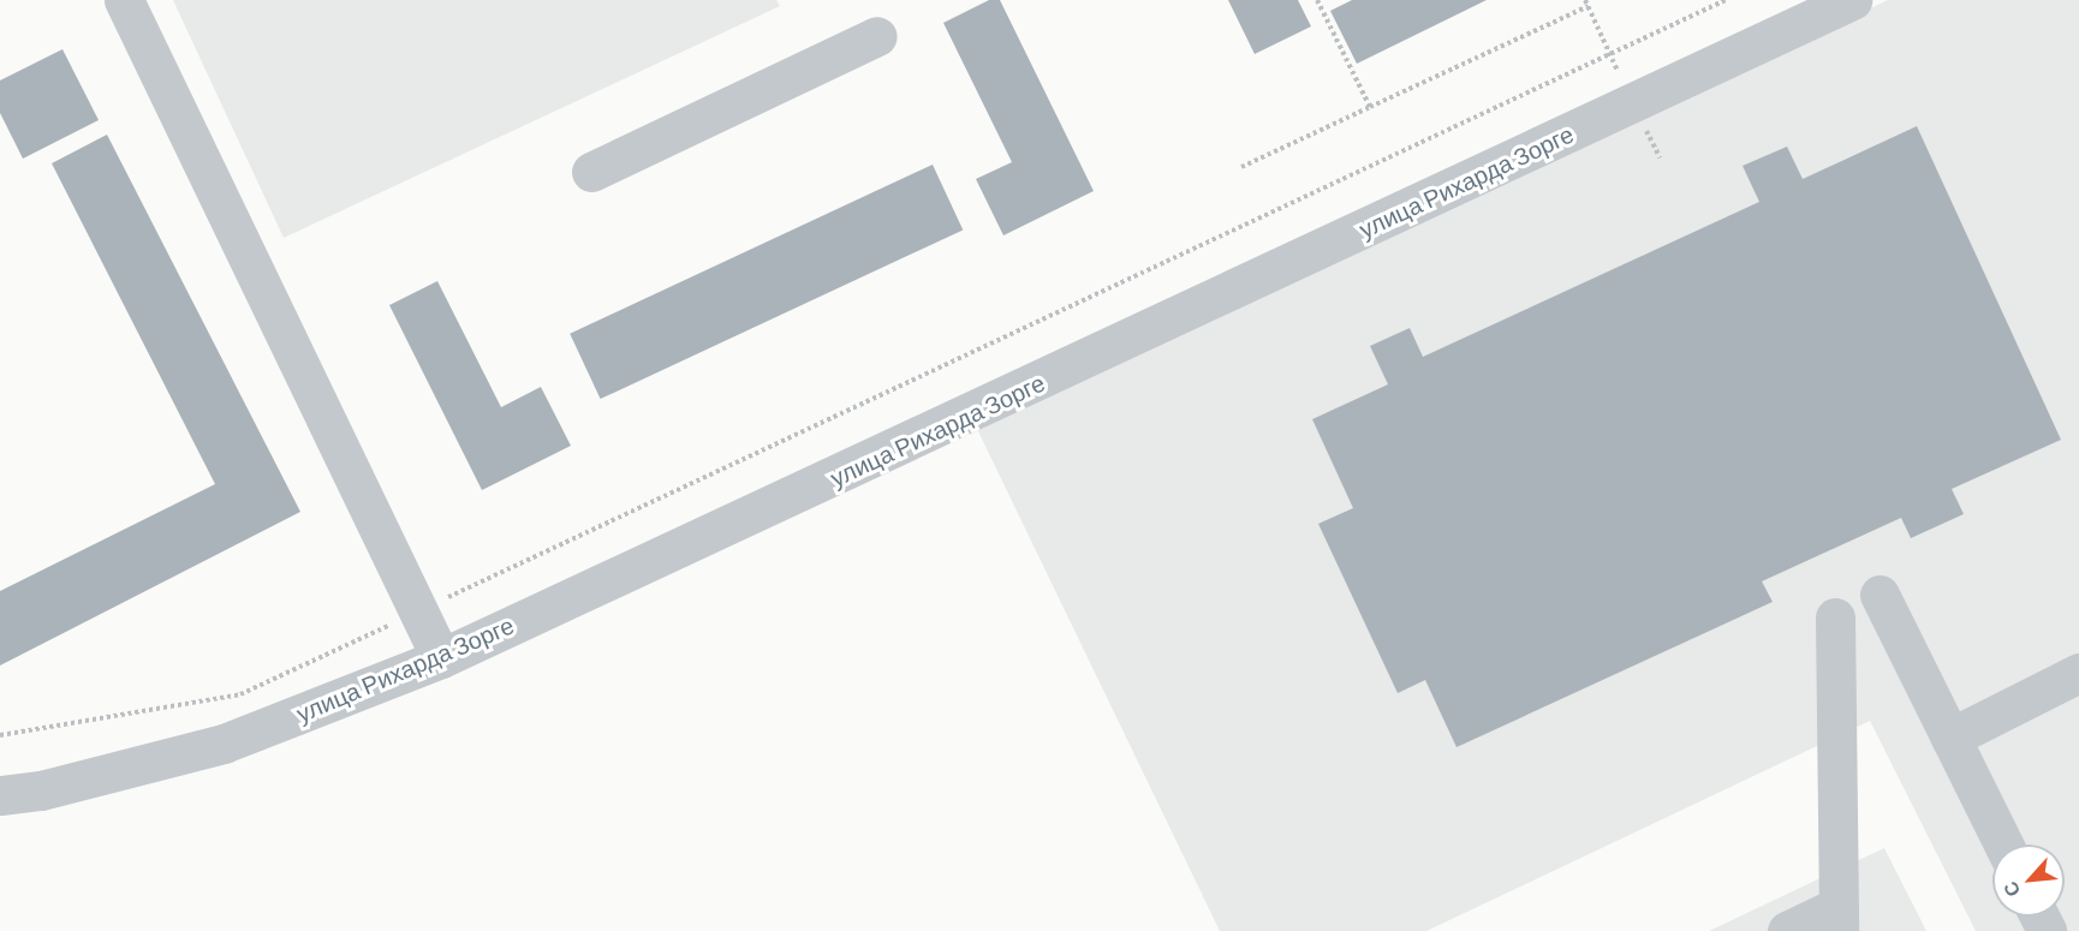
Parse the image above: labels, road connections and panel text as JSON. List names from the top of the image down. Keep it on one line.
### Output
{"streets":{"street":["улица Рихарда Зорге"]},"north":"bottom left"}
